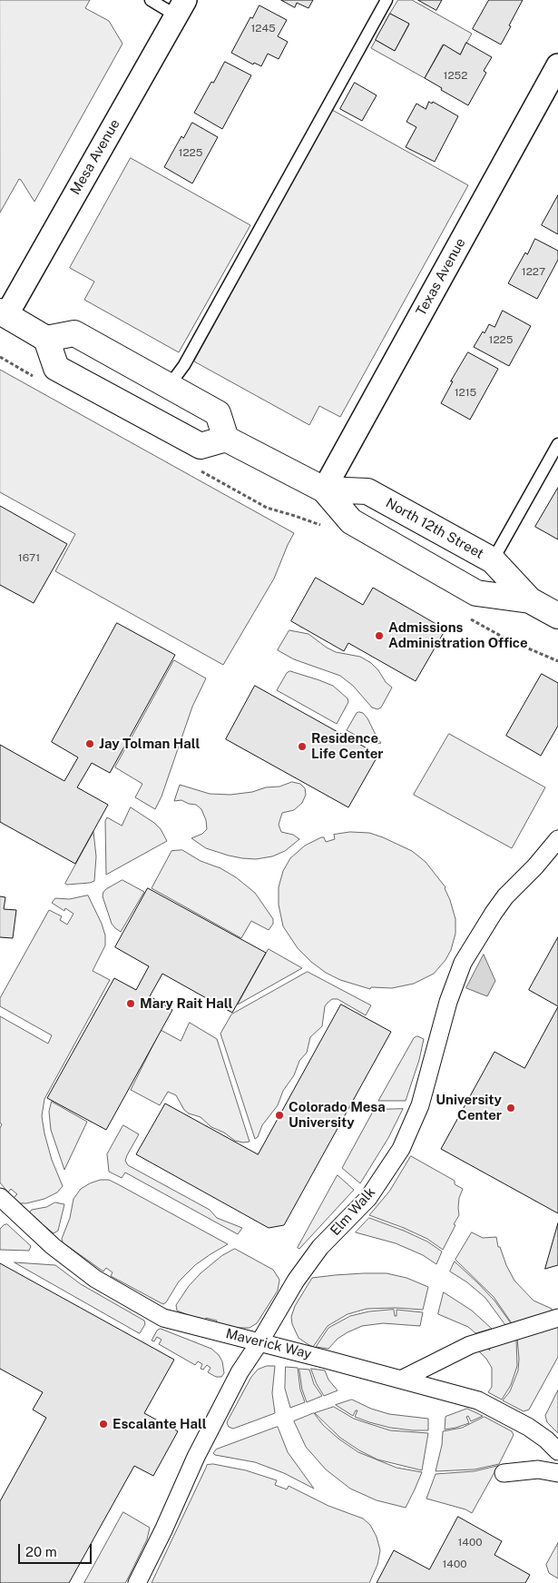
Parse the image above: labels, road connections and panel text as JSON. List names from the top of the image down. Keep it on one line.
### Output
{"streets":{"main road":["North 12th Street"],"street":["Mesa Avenue","Texas Avenue","Elm Walk","Maverick Way"]},"crossings":[["Texas Avenue","North 12th Street"],["Elm Walk","Maverick Way"]],"places":["Admissions Administration Office","Jay Tolman Hall","Residence Life Center","Mary Rait Hall","University Center","Colorado Mesa University","Escalante Hall"],"house_numbers":["1245","1252","1225","1227","1225","1215","1671","1400","1400"],"scale_bar":"20 m"}
